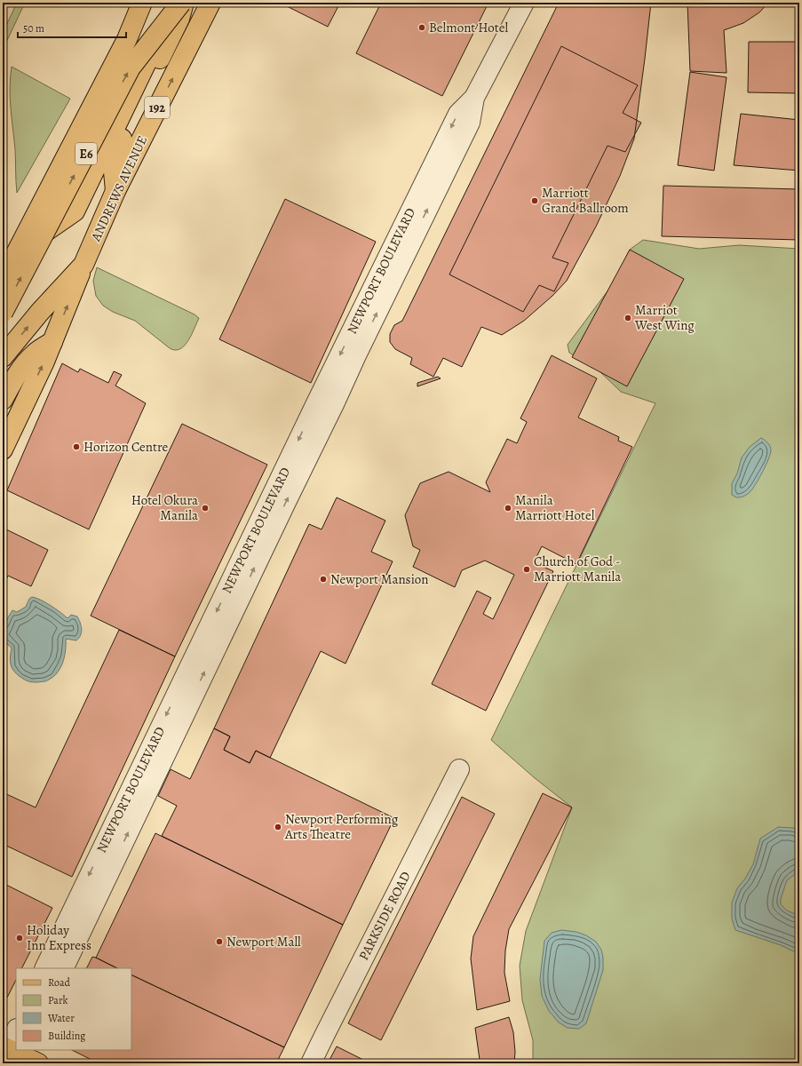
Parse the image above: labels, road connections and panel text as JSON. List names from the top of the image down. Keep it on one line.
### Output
{"streets":{"main road":["192","E6","ANDREWS AVENUE"],"street":["NEWPORT BOULEVARD","PARKSIDE ROAD"]},"places":["Belmont Hotel","Marriott Grand Ballroom","Marriot West Wing","Horizon Centre","Hotel Okura Manila","Manila Marriott Hotel","Church of God - Marriott Manila","Newport Mansion","Newport Performing Arts Theatre","Holiday Inn Express","Newport Mall"],"legend":["Road","Park","Water","Building"],"scale_bar":"50 m"}
